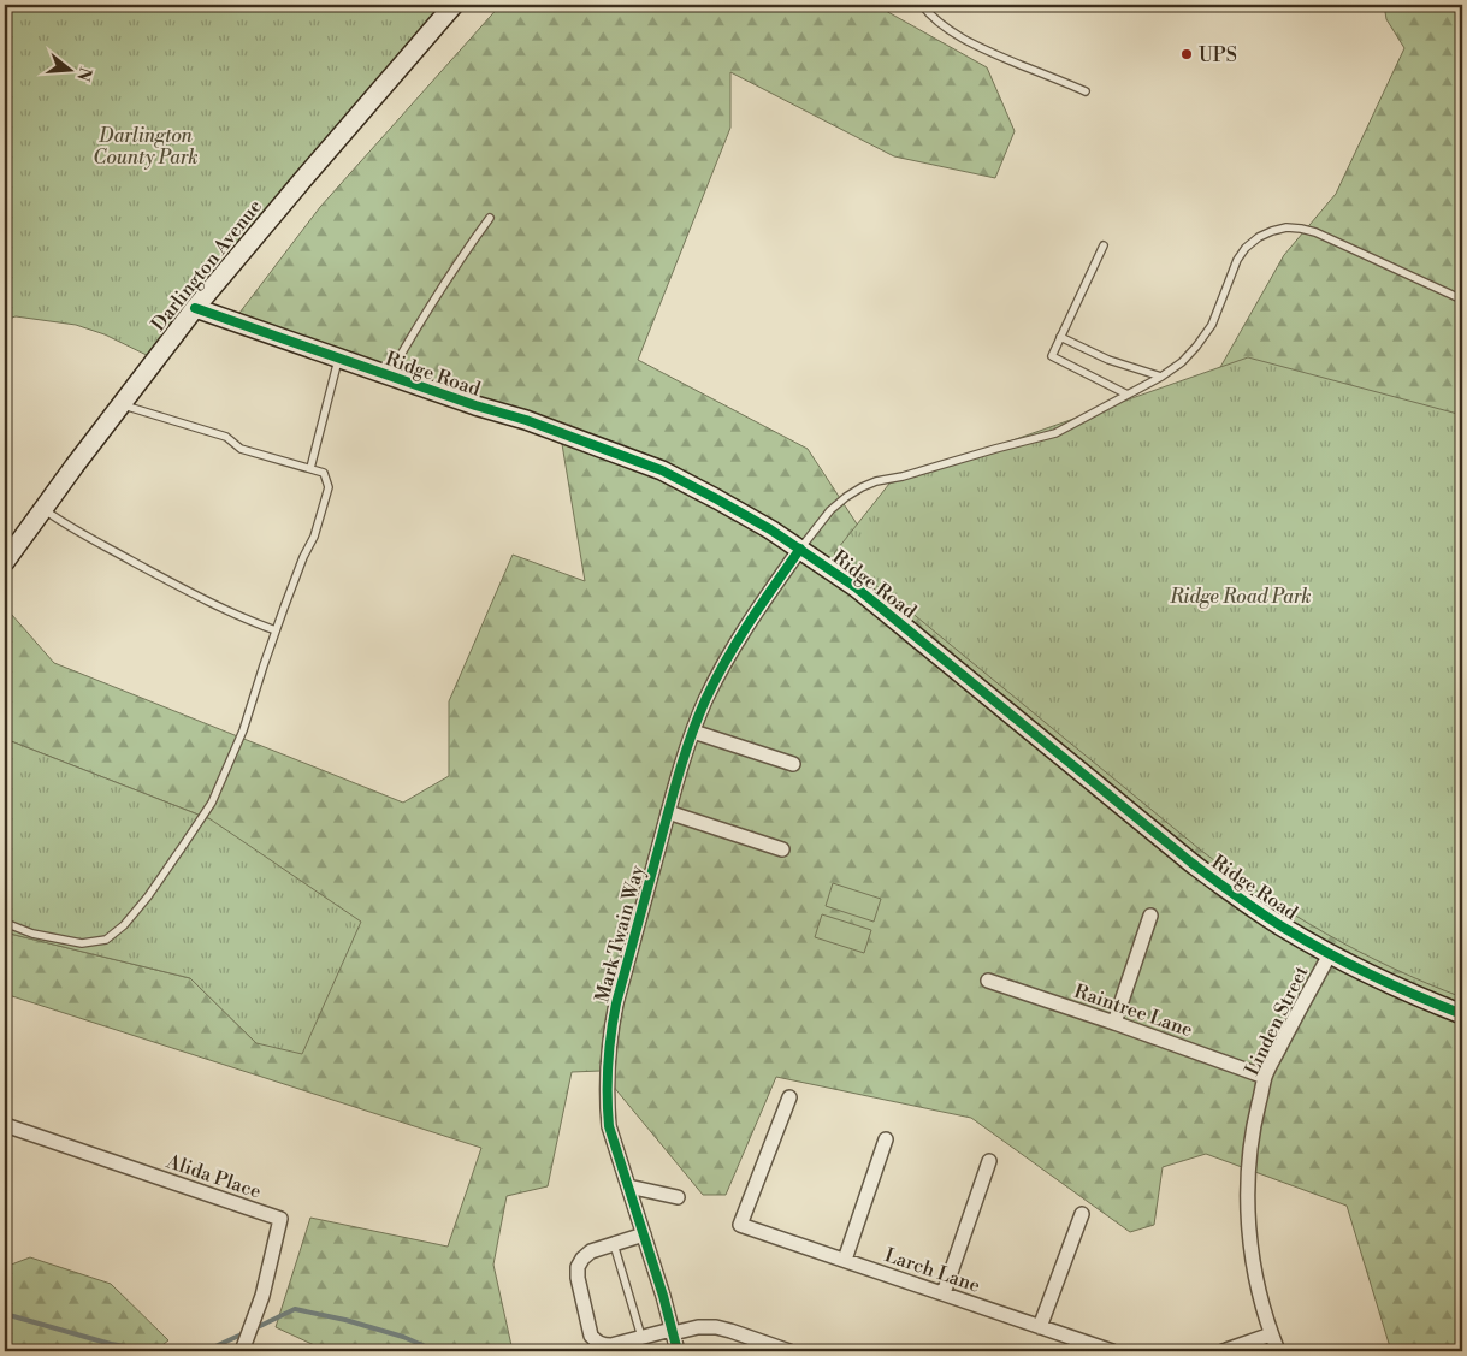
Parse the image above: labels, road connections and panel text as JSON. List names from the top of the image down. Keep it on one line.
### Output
{"streets":{"street":["Darlington Avenue","Ridge Road","Mark Twain Way","Raintree Lane","Linden Street","Alida Place","Larch Lane"]},"crossings":[["Darlington Avenue","Ridge Road"],["Ridge Road","Mark Twain Way"],["Ridge Road","Linden Street"],["Raintree Lane","Linden Street"]],"parks":["Darlington County Park","Ridge Road Park"],"places":["UPS"],"north":"right"}
